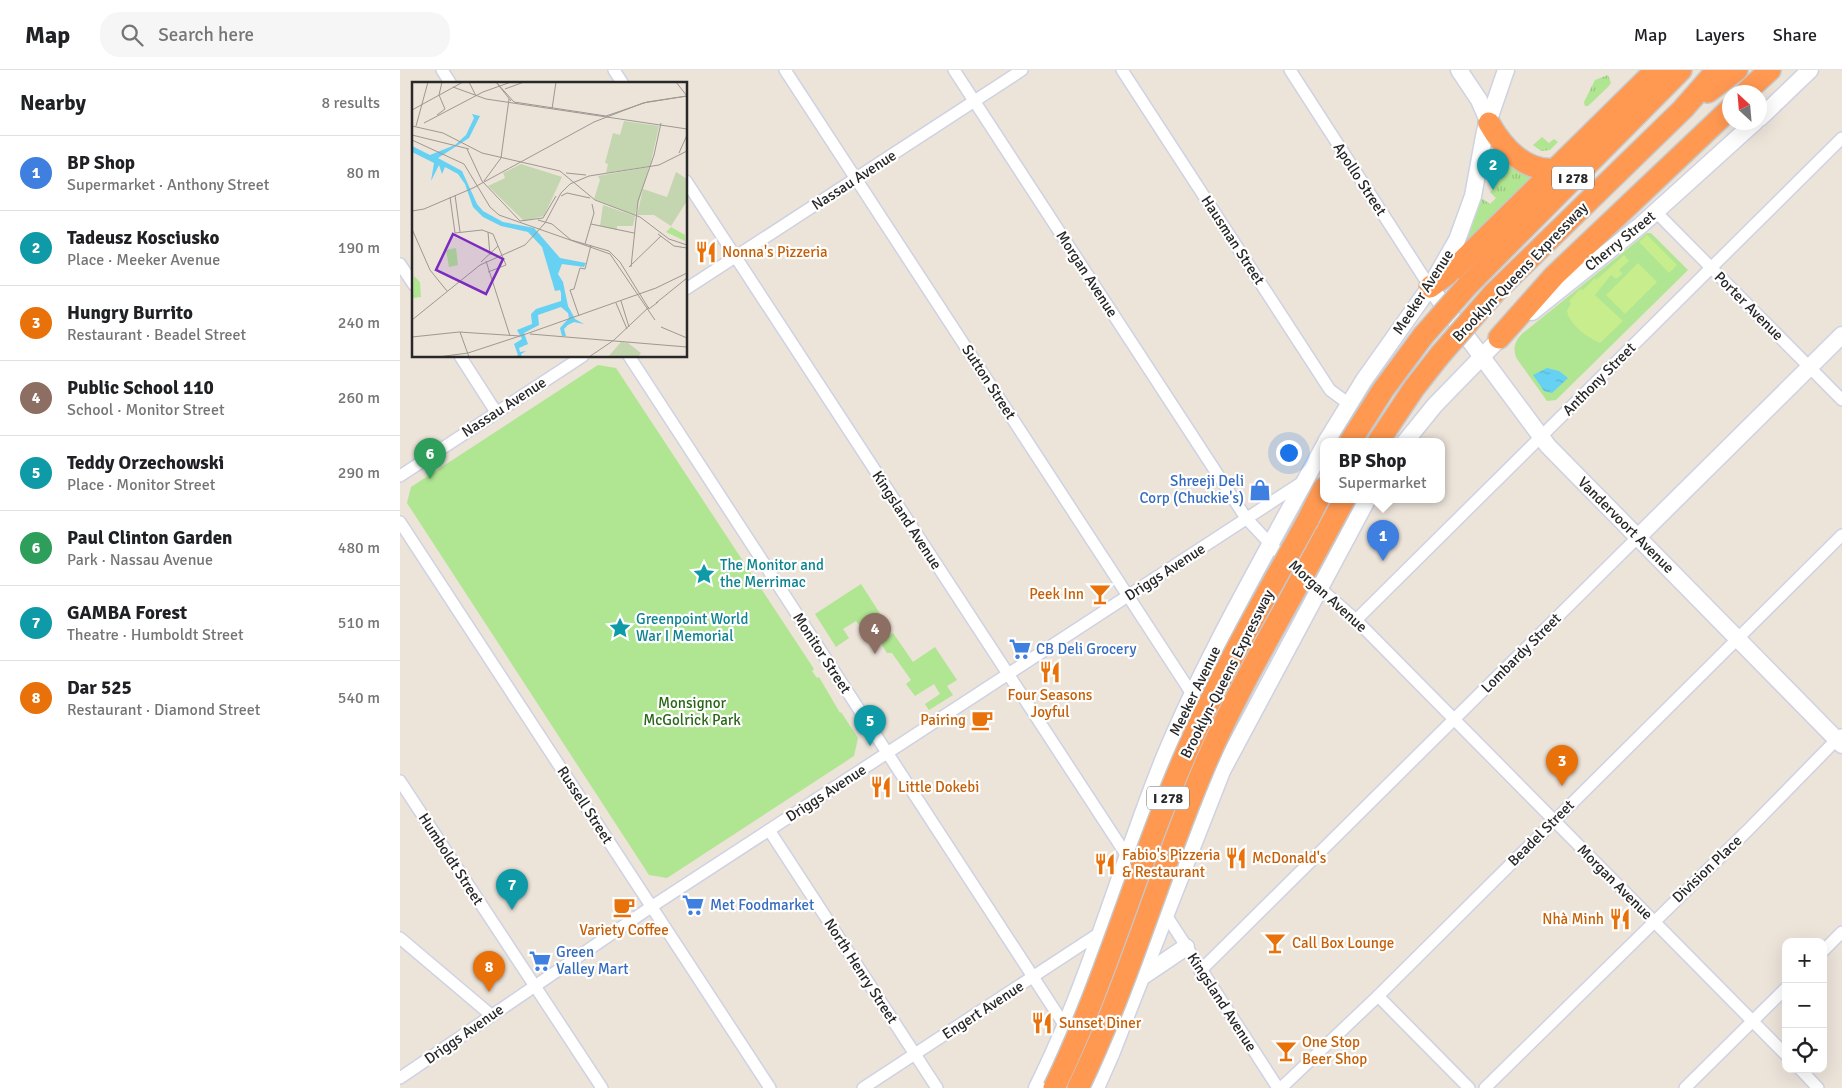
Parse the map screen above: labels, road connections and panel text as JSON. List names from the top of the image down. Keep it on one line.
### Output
{"streets":{"highway":["I 278","Brooklyn-Queens Expressway"],"main road":["Cherry Street","Meeker Avenue","Vandervoort Avenue","Lombardy Street"],"street":["Apollo Street","Nassau Avenue","Hausman Street","Morgan Avenue","Porter Avenue","Anthony Street","Sutton Street","Kingsland Avenue","Driggs Avenue","Monitor Street","Russell Street","Beadel Street","Humboldt Street","Division Place","North Henry Street","Engert Avenue"]},"crossings":[["I 278","Brooklyn-Queens Expressway"],["Apollo Street","Meeker Avenue"],["Apollo Street","Vandervoort Avenue"],["Nassau Avenue","Morgan Avenue"],["Nassau Avenue","Sutton Street"],["Nassau Avenue","Kingsland Avenue"],["Hausman Street","Meeker Avenue"],["Cherry Street","Porter Avenue"],["Cherry Street","Vandervoort Avenue"],["Brooklyn-Queens Expressway","Meeker Avenue"],["Brooklyn-Queens Expressway","Driggs Avenue"],["Morgan Avenue","Meeker Avenue"],["Morgan Avenue","Anthony Street"],["Morgan Avenue","Driggs Avenue"],["Morgan Avenue","Lombardy Street"],["Morgan Avenue","Beadel Street"],["Morgan Avenue","Division Place"],["Meeker Avenue","Sutton Street"],["Meeker Avenue","Kingsland Avenue"],["Meeker Avenue","Vandervoort Avenue"],["Meeker Avenue","Driggs Avenue"],["Meeker Avenue","Monitor Street"],["Meeker Avenue","Engert Avenue"],["Porter Avenue","Anthony Street"],["Porter Avenue","Lombardy Street"],["Anthony Street","Vandervoort Avenue"],["Sutton Street","Driggs Avenue"],["Kingsland Avenue","Driggs Avenue"],["Kingsland Avenue","Lombardy Street"],["Kingsland Avenue","Beadel Street"],["Vandervoort Avenue","Lombardy Street"],["Vandervoort Avenue","Beadel Street"],["Vandervoort Avenue","Division Place"],["Driggs Avenue","Monitor Street"],["Driggs Avenue","Russell Street"],["Driggs Avenue","Humboldt Street"],["Driggs Avenue","North Henry Street"],["Monitor Street","Engert Avenue"],["North Henry Street","Engert Avenue"]],"parks":["Monsignor McGolrick Park"],"places":{"restaurant":["Nonna's Pizzeria","Four Seasons Joyful","Little Dokebi","McDonald's","Fabio's Pizzeria & Restaurant","Nhà Minh","Sunset Diner"],"shop":["Shreeji Deli Corp (Chuckie's)"],"place":["The Monitor and the Merrimac","Greenpoint World War I Memorial"],"bar":["Peek Inn","Call Box Lounge","One Stop Beer Shop"],"supermarket":["CB Deli Grocery","Met Foodmarket","Green Valley Mart"],"cafe":["Pairing","Variety Coffee"]},"north":"top left","page":{"header":"Map","search":"Search here","nav":["Map","Layers","Share"],"heading":["Nearby","8 results"],"list":[{"mark":"1","name":"BP Shop","note":"Supermarket · Anthony Street","value":"80 m"},{"mark":"2","name":"Tadeusz Kosciusko","note":"Place · Meeker Avenue","value":"190 m"},{"mark":"3","name":"Hungry Burrito","note":"Restaurant · Beadel Street","value":"240 m"},{"mark":"4","name":"Public School 110","note":"School · Monitor Street","value":"260 m"},{"mark":"5","name":"Teddy Orzechowski","note":"Place · Monitor Street","value":"290 m"},{"mark":"6","name":"Paul Clinton Garden","note":"Park · Nassau Avenue","value":"480 m"},{"mark":"7","name":"GAMBA Forest","note":"Theatre · Humboldt Street","value":"510 m"},{"mark":"8","name":"Dar 525","note":"Restaurant · Diamond Street","value":"540 m"}],"pins":["2","6","1","4","5","3","7","8"],"popup":["BP Shop","Supermarket"],"map_buttons":["+","−"]}}
